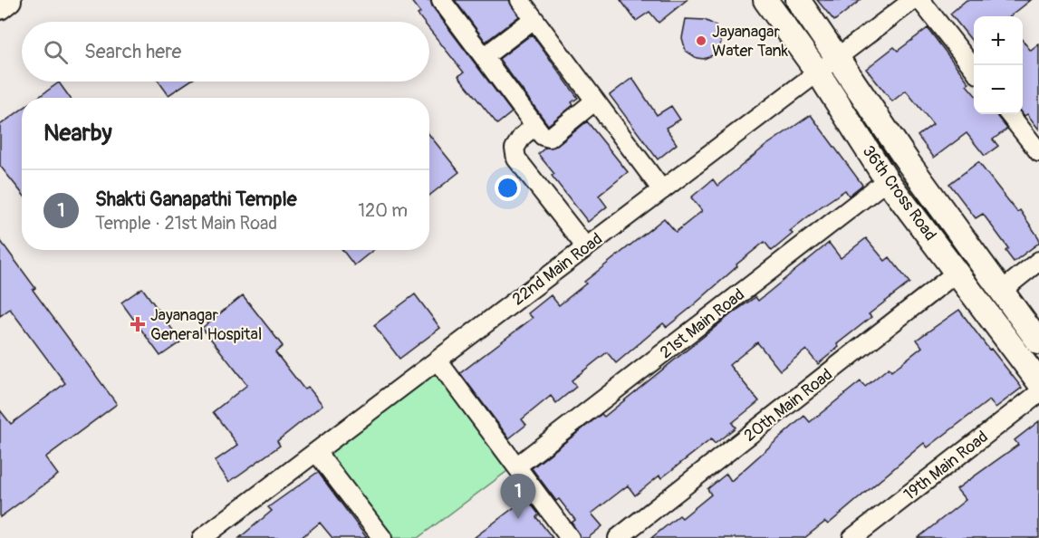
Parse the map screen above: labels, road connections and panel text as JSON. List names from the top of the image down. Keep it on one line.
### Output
{"streets":{"street":["36th Cross Road","22nd Main Road","21st Main Road","20th Main Road","19th Main Road"]},"crossings":[["36th Cross Road","22nd Main Road"],["36th Cross Road","21st Main Road"],["36th Cross Road","20th Main Road"]],"places":{"other":["Jayanagar Water Tank"],"health":["Jayanagar General Hospital"]},"page":{"map_buttons":["+","−"],"search":"Search here","heading":"Nearby","list":[{"mark":"1","name":"Shakti Ganapathi Temple","note":"Temple · 21st Main Road","value":"120 m"}],"pins":"1"}}
